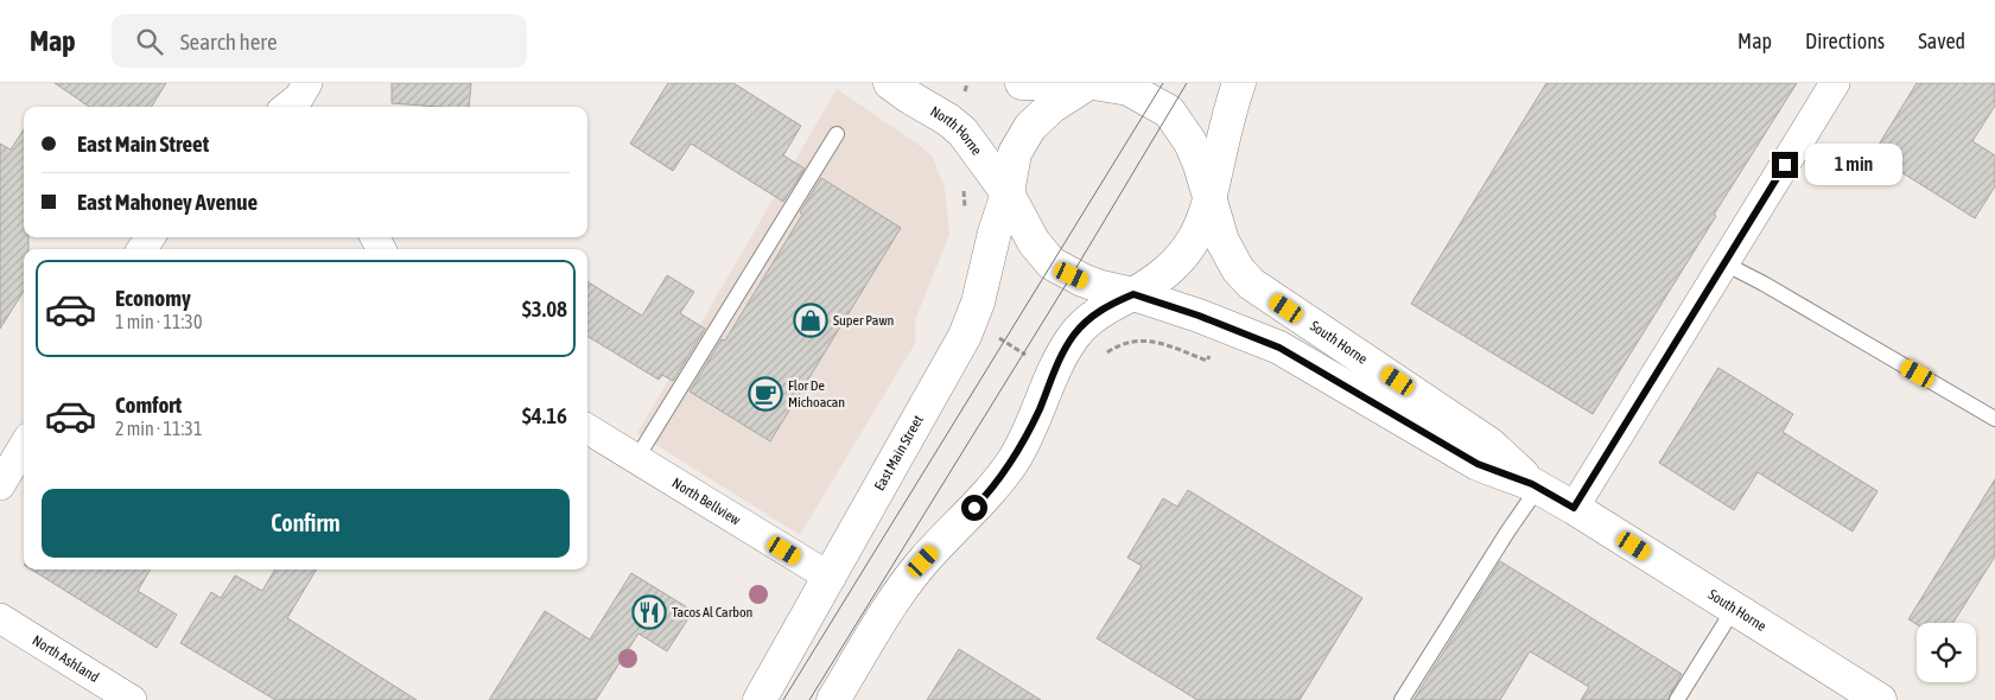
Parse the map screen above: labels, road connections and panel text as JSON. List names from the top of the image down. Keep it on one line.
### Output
{"streets":{"street":["North Horne","South Horne","East Main Street","North Bellview","North Ashland"]},"crossings":[["North Horne","South Horne"],["North Horne","East Main Street"],["East Main Street","North Bellview"]],"places":{"shop":["Super Pawn"],"cafe":["Flor De Michoacan"],"restaurant":["Tacos Al Carbon"]},"page":{"header":"Map","search":"Search here","nav":["Map","Directions","Saved"],"banner":["East Main Street","East Mahoney Avenue"],"bubble":"1 min","list":[{"name":"Economy","note":"1 min · 11:30","value":"$3.08"},{"name":"Comfort","note":"2 min · 11:31","value":"$4.16"}],"buttons":"Confirm"}}
